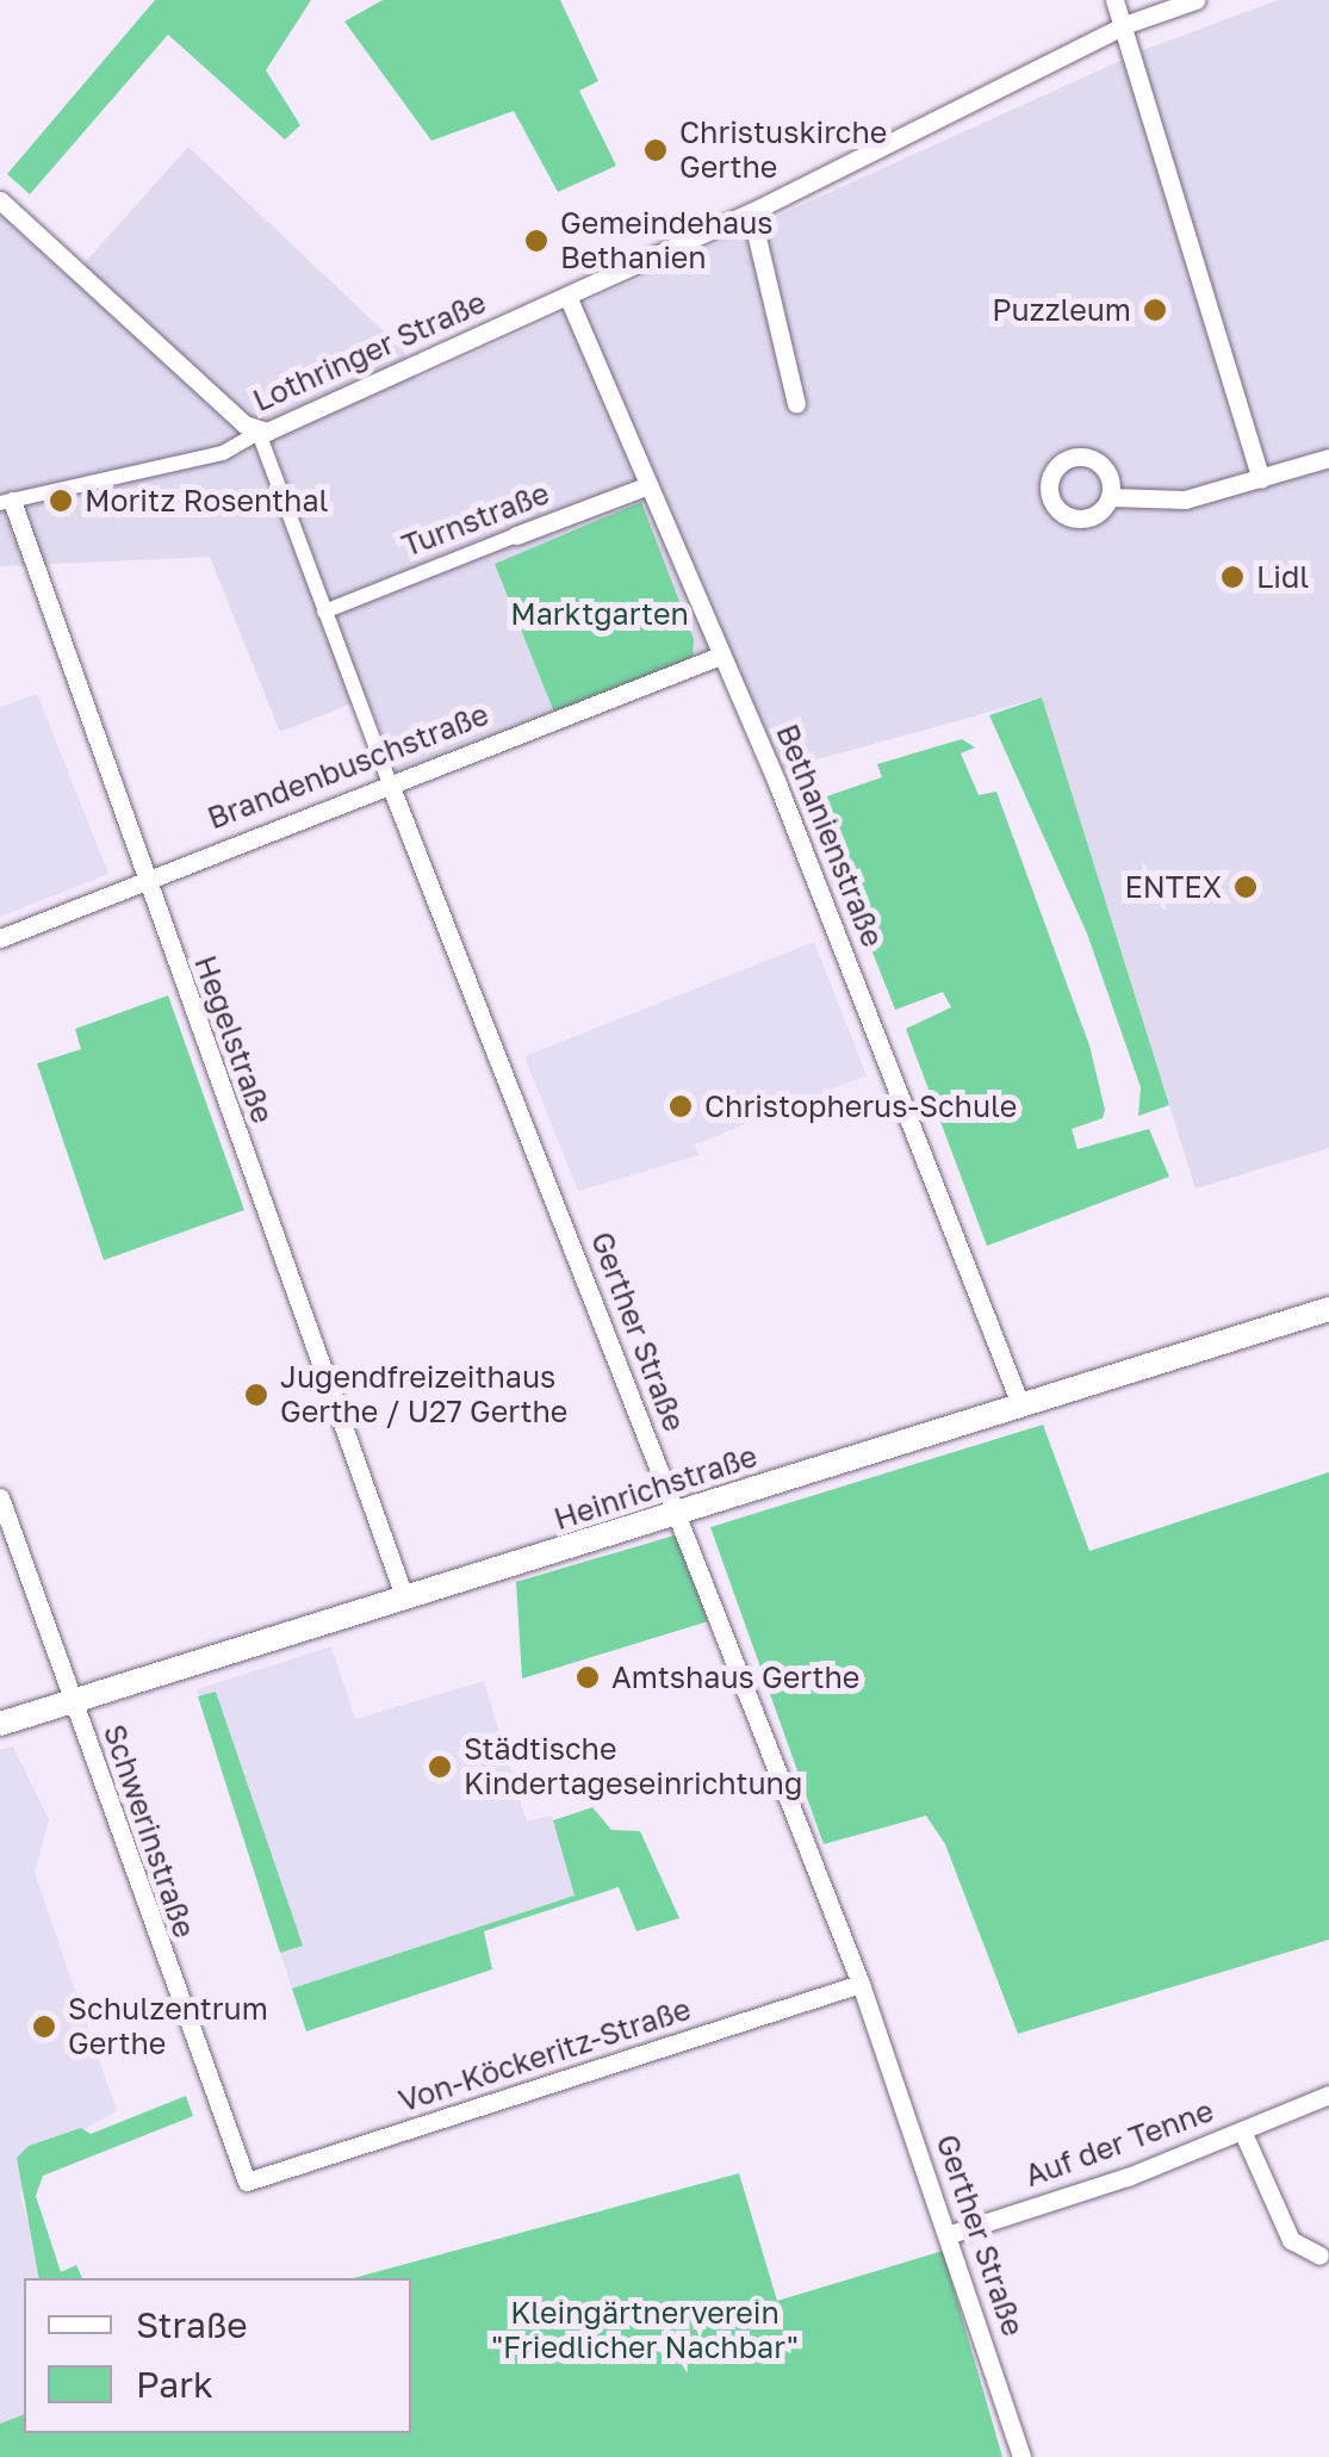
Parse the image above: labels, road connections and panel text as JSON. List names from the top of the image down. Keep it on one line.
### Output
{"streets":{"street":["Lothringer Straße","Turnstraße","Brandenbuschstraße","Bethanienstraße","Hegelstraße","Gerther Straße","Heinrichstraße","Schwerinstraße","Von-Köckeritz-Straße","Auf der Tenne"]},"crossings":[["Lothringer Straße","Bethanienstraße"],["Lothringer Straße","Hegelstraße"],["Lothringer Straße","Gerther Straße"],["Turnstraße","Bethanienstraße"],["Turnstraße","Gerther Straße"],["Brandenbuschstraße","Bethanienstraße"],["Brandenbuschstraße","Hegelstraße"],["Brandenbuschstraße","Gerther Straße"],["Bethanienstraße","Heinrichstraße"],["Hegelstraße","Heinrichstraße"],["Gerther Straße","Heinrichstraße"],["Gerther Straße","Von-Köckeritz-Straße"],["Gerther Straße","Auf der Tenne"],["Heinrichstraße","Schwerinstraße"],["Schwerinstraße","Von-Köckeritz-Straße"]],"parks":["Marktgarten","Kleingärtnerverein \"Friedlicher Nachbar\""],"places":["Christuskirche Gerthe","Gemeindehaus Bethanien","Puzzleum","Moritz Rosenthal","Lidl","ENTEX","Christopherus-Schule","Jugendfreizeithaus Gerthe / U27 Gerthe","Amtshaus Gerthe","Städtische Kindertageseinrichtung","Schulzentrum Gerthe"],"legend":["Straße","Park"]}
